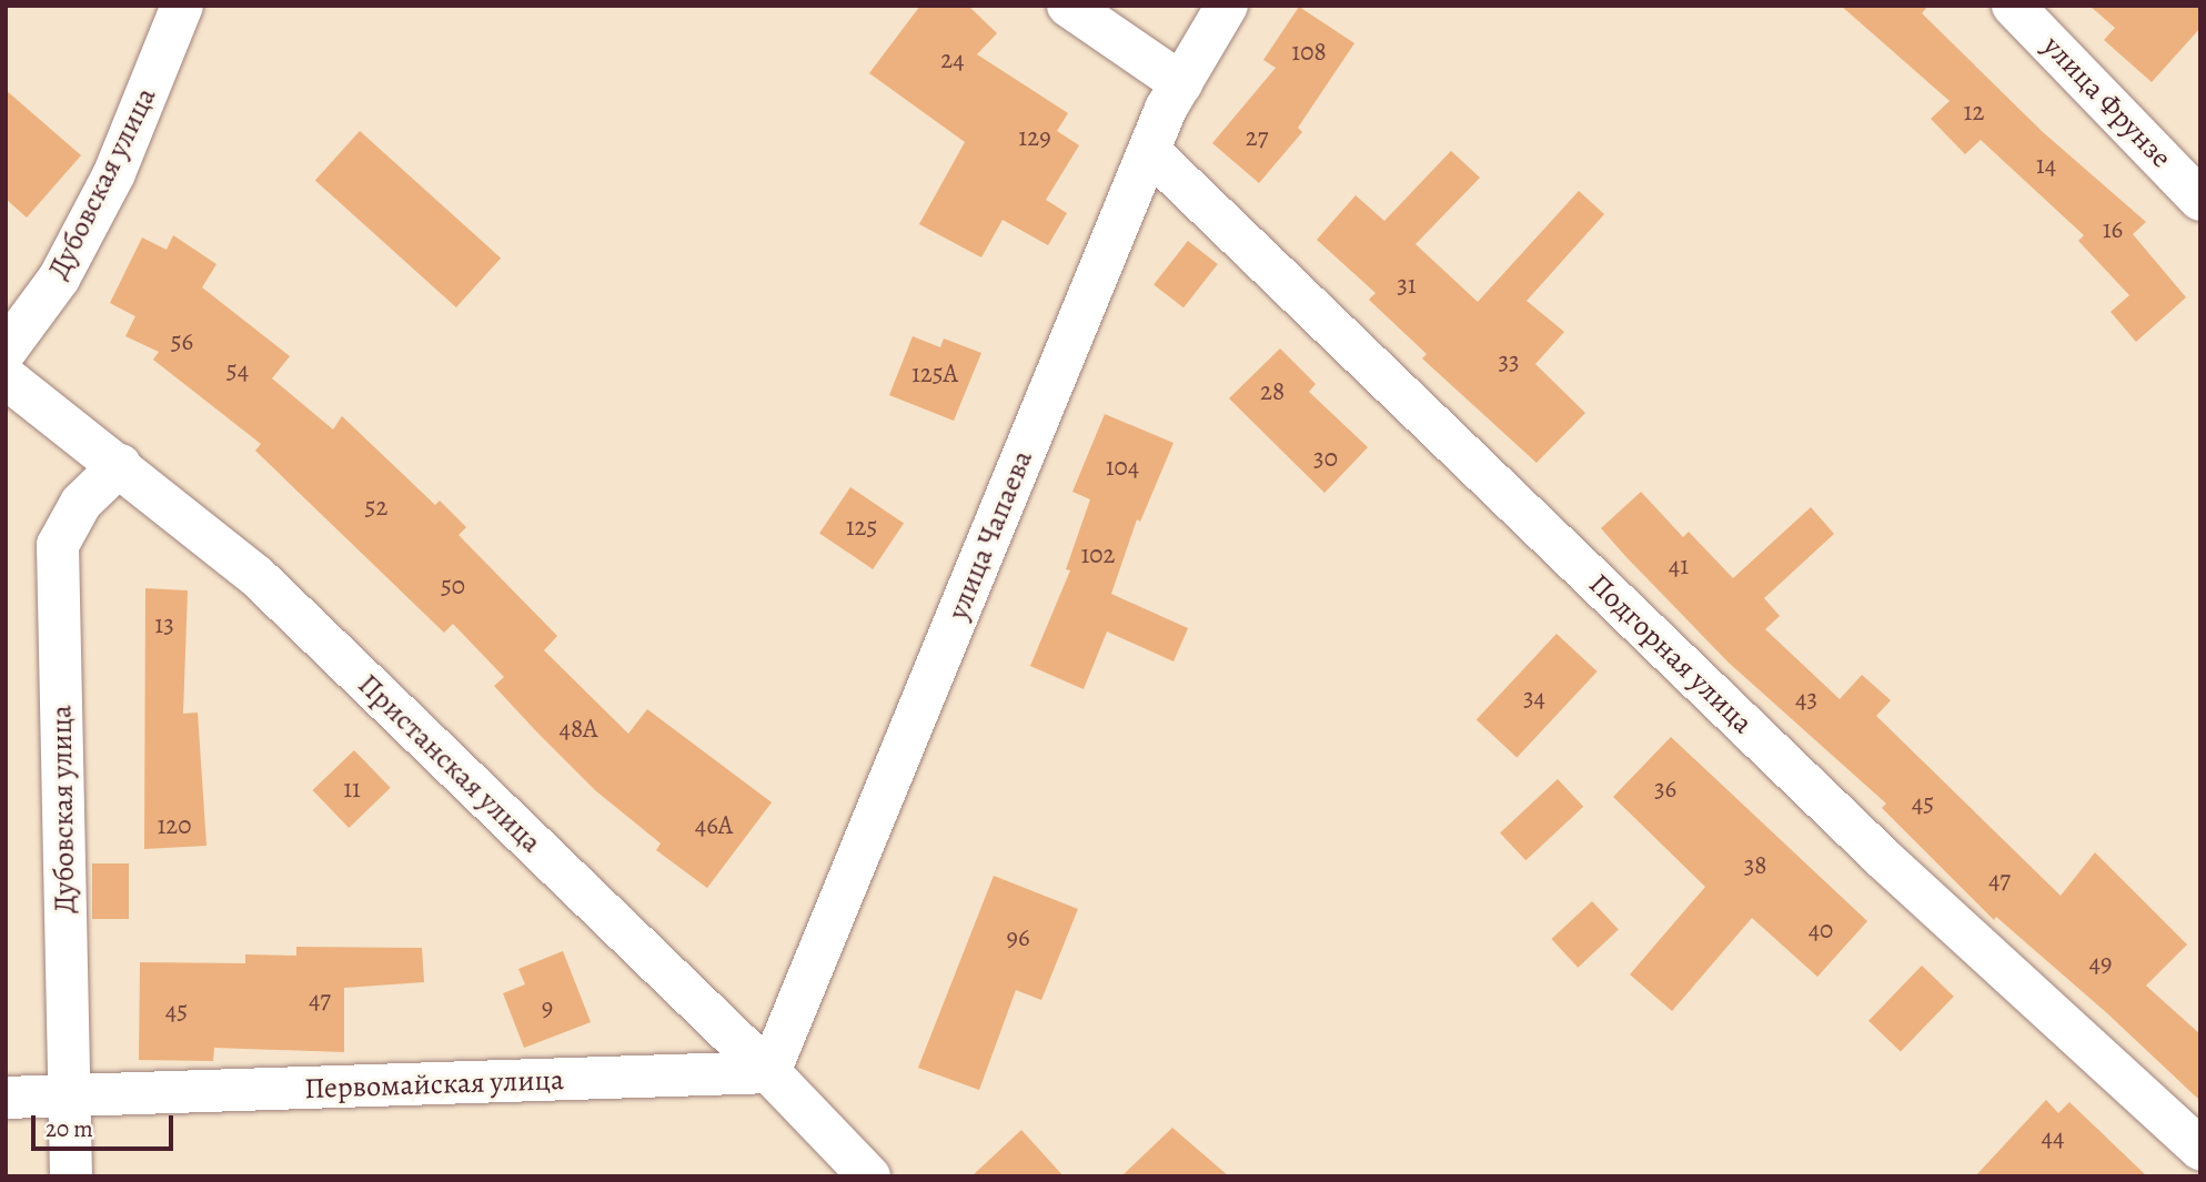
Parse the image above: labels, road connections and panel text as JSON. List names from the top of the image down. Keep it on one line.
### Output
{"streets":{"street":["улица Фрунзе","Дубовская улица","улица Чапаева","Подгорная улица","Пристанская улица","Первомайская улица"]},"crossings":[["Дубовская улица","Пристанская улица"],["Дубовская улица","Первомайская улица"],["улица Чапаева","Подгорная улица"],["улица Чапаева","Пристанская улица"],["улица Чапаева","Первомайская улица"],["Пристанская улица","Первомайская улица"]],"house_numbers":["108","24","12","129","27","14","16","31","56","33","54","125А","28","30","104","52","125","102","41","50","13","34","43","48А","11","36","45","120","46А","38","47","40","96","49","47","9","45","44"],"scale_bar":"20 m"}
